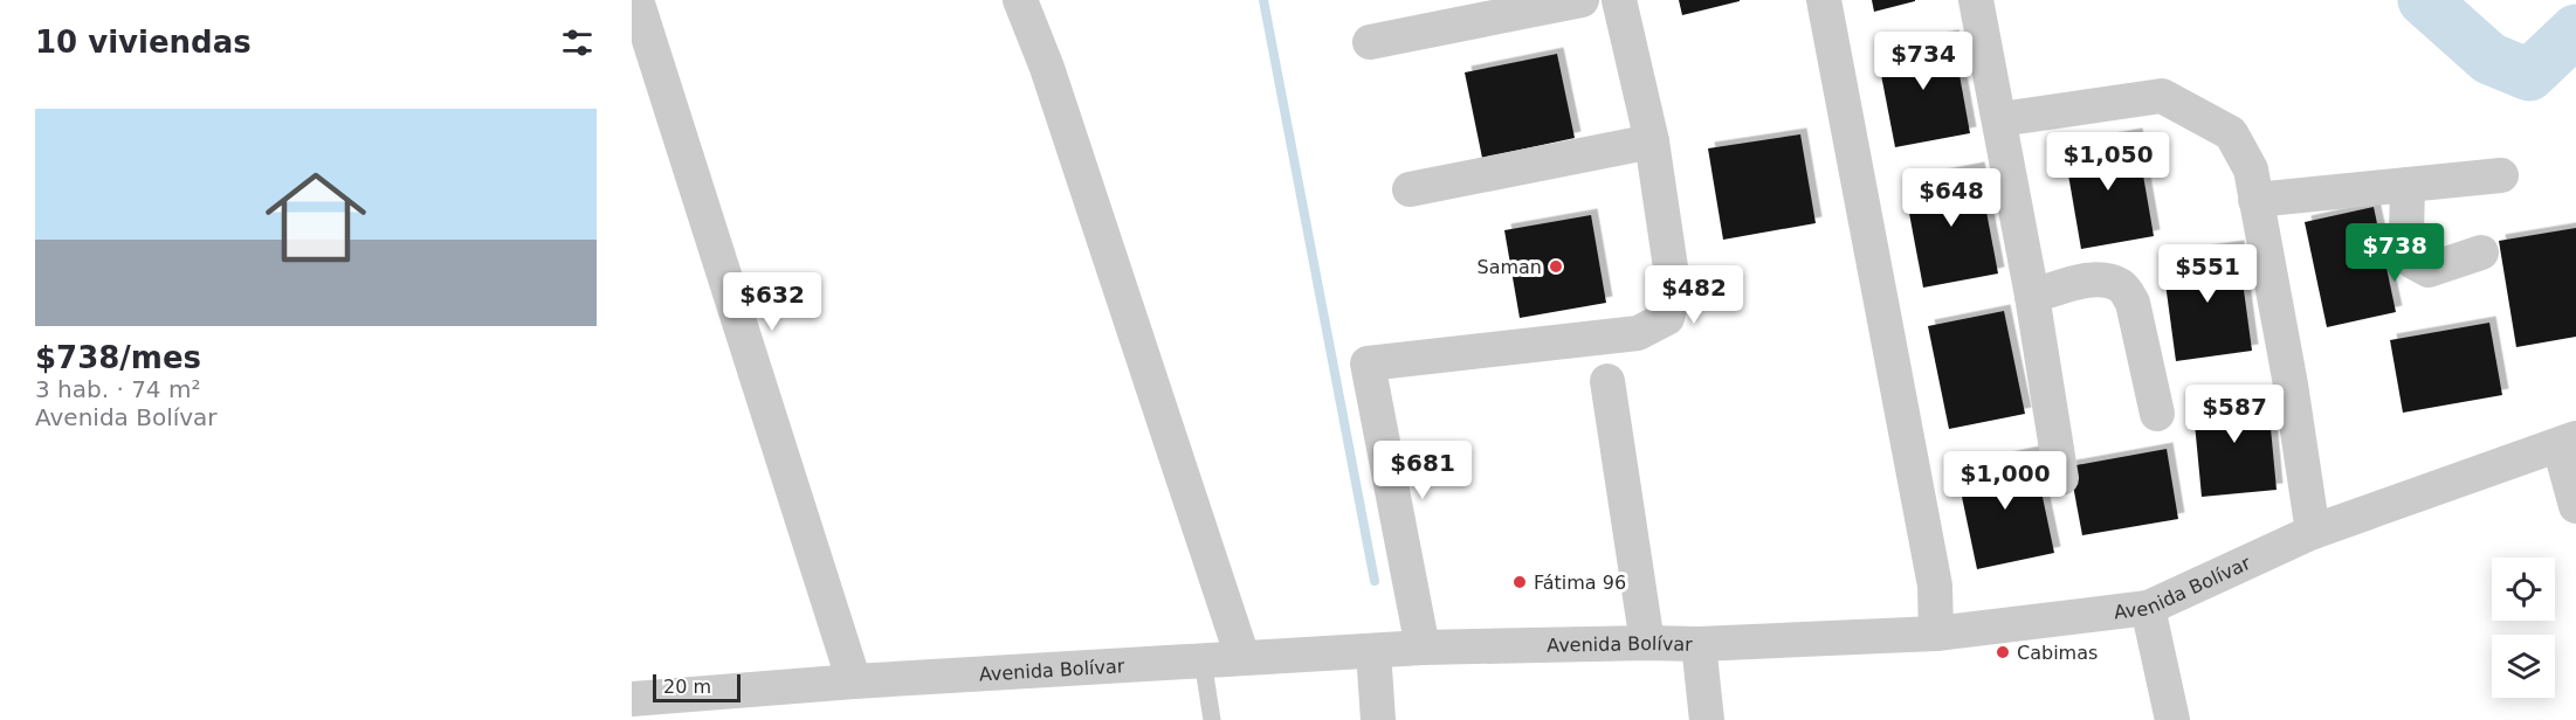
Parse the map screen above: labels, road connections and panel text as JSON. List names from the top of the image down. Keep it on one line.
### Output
{"streets":{"street":["Avenida Bolívar"]},"places":["Saman","Fátima 96","Cabimas"],"scale_bar":"20 m","page":{"heading":"10 viviendas","price":["$734","$1,050","$648","$738","$551","$482","$632","$587","$681","$1,000"],"list":[{"name":"$738/mes","note":"3 hab. · 74 m² · Avenida Bolívar"}],"scale":"20 m"}}
